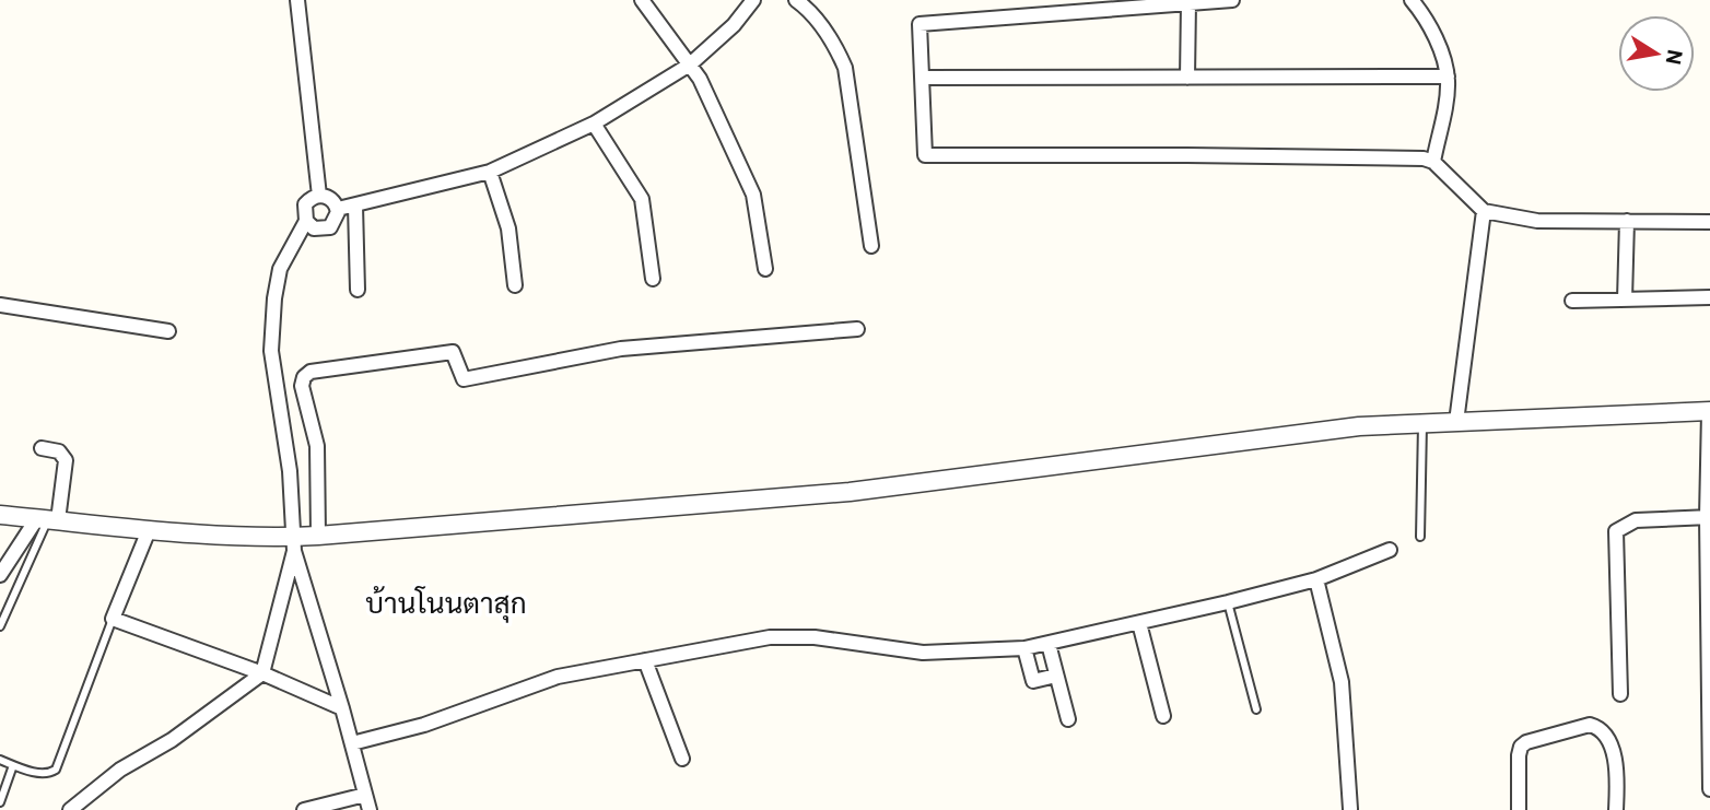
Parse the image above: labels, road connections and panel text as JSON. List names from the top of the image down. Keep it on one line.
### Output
{"districts":["บ้านโนนตาสุก"],"north":"right"}
